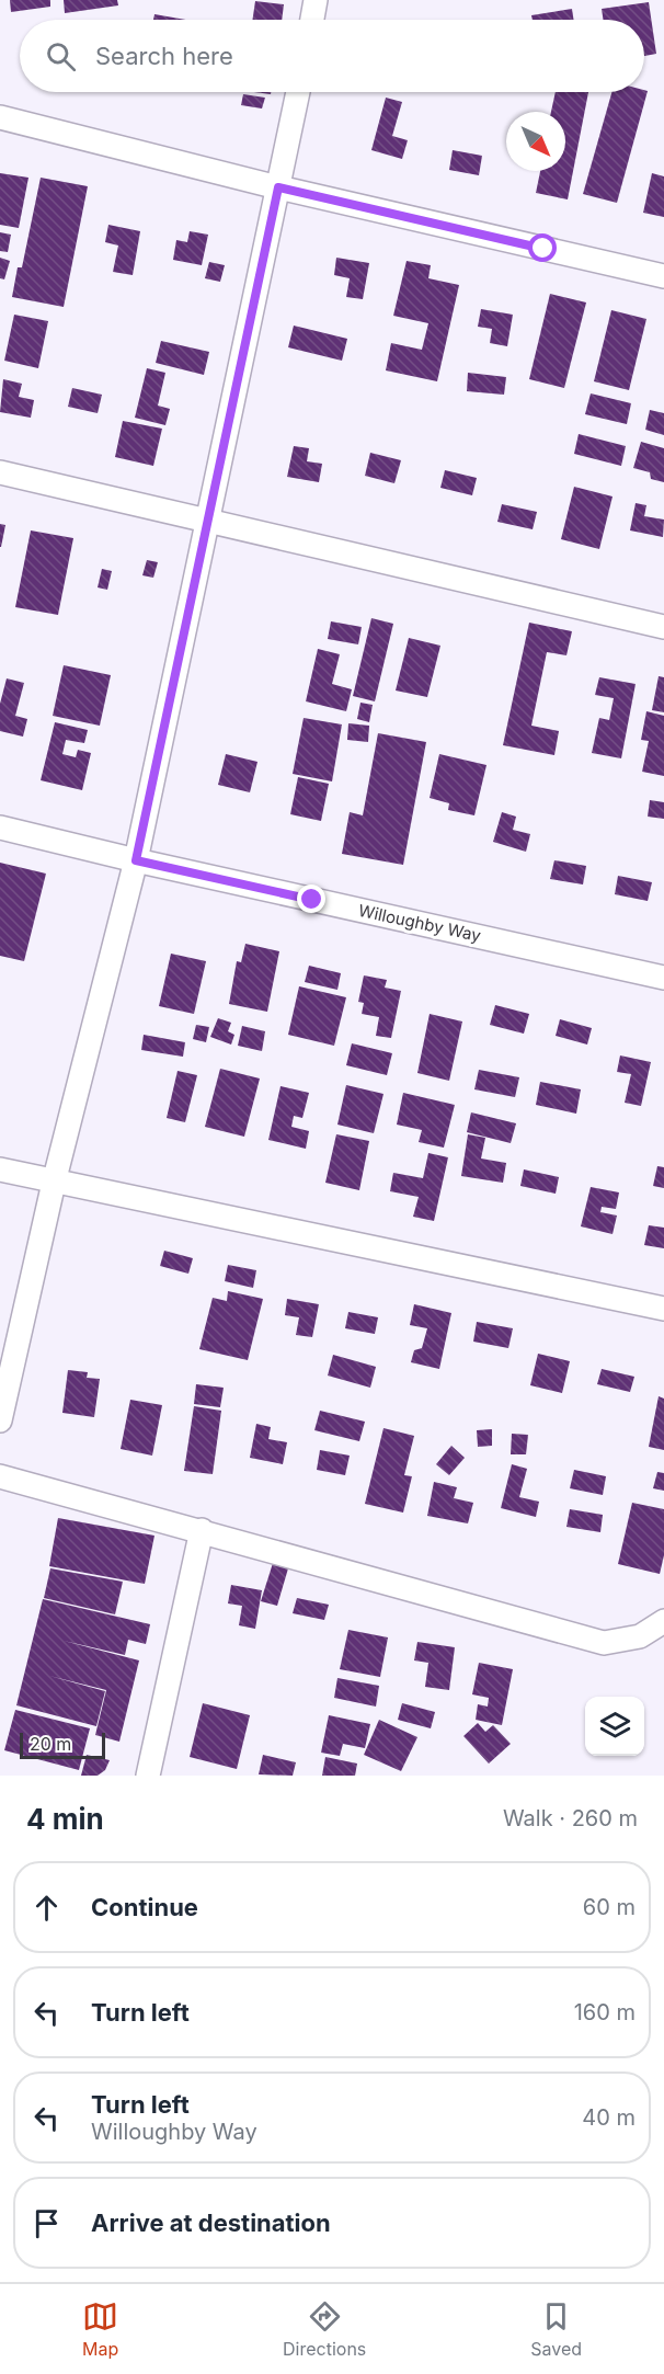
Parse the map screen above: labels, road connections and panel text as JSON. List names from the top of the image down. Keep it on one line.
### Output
{"streets":{"street":["Willoughby Way"]},"scale_bar":"20 m","north":"bottom right","page":{"search":"Search here","scale":"20 m","heading":["4 min","Walk · 260 m"],"list":[["Continue","60 m"],["Turn left","160 m"],["Turn left","Willoughby Way","40 m"],"Arrive at destination"],"nav":["Map","Directions","Saved"]}}
